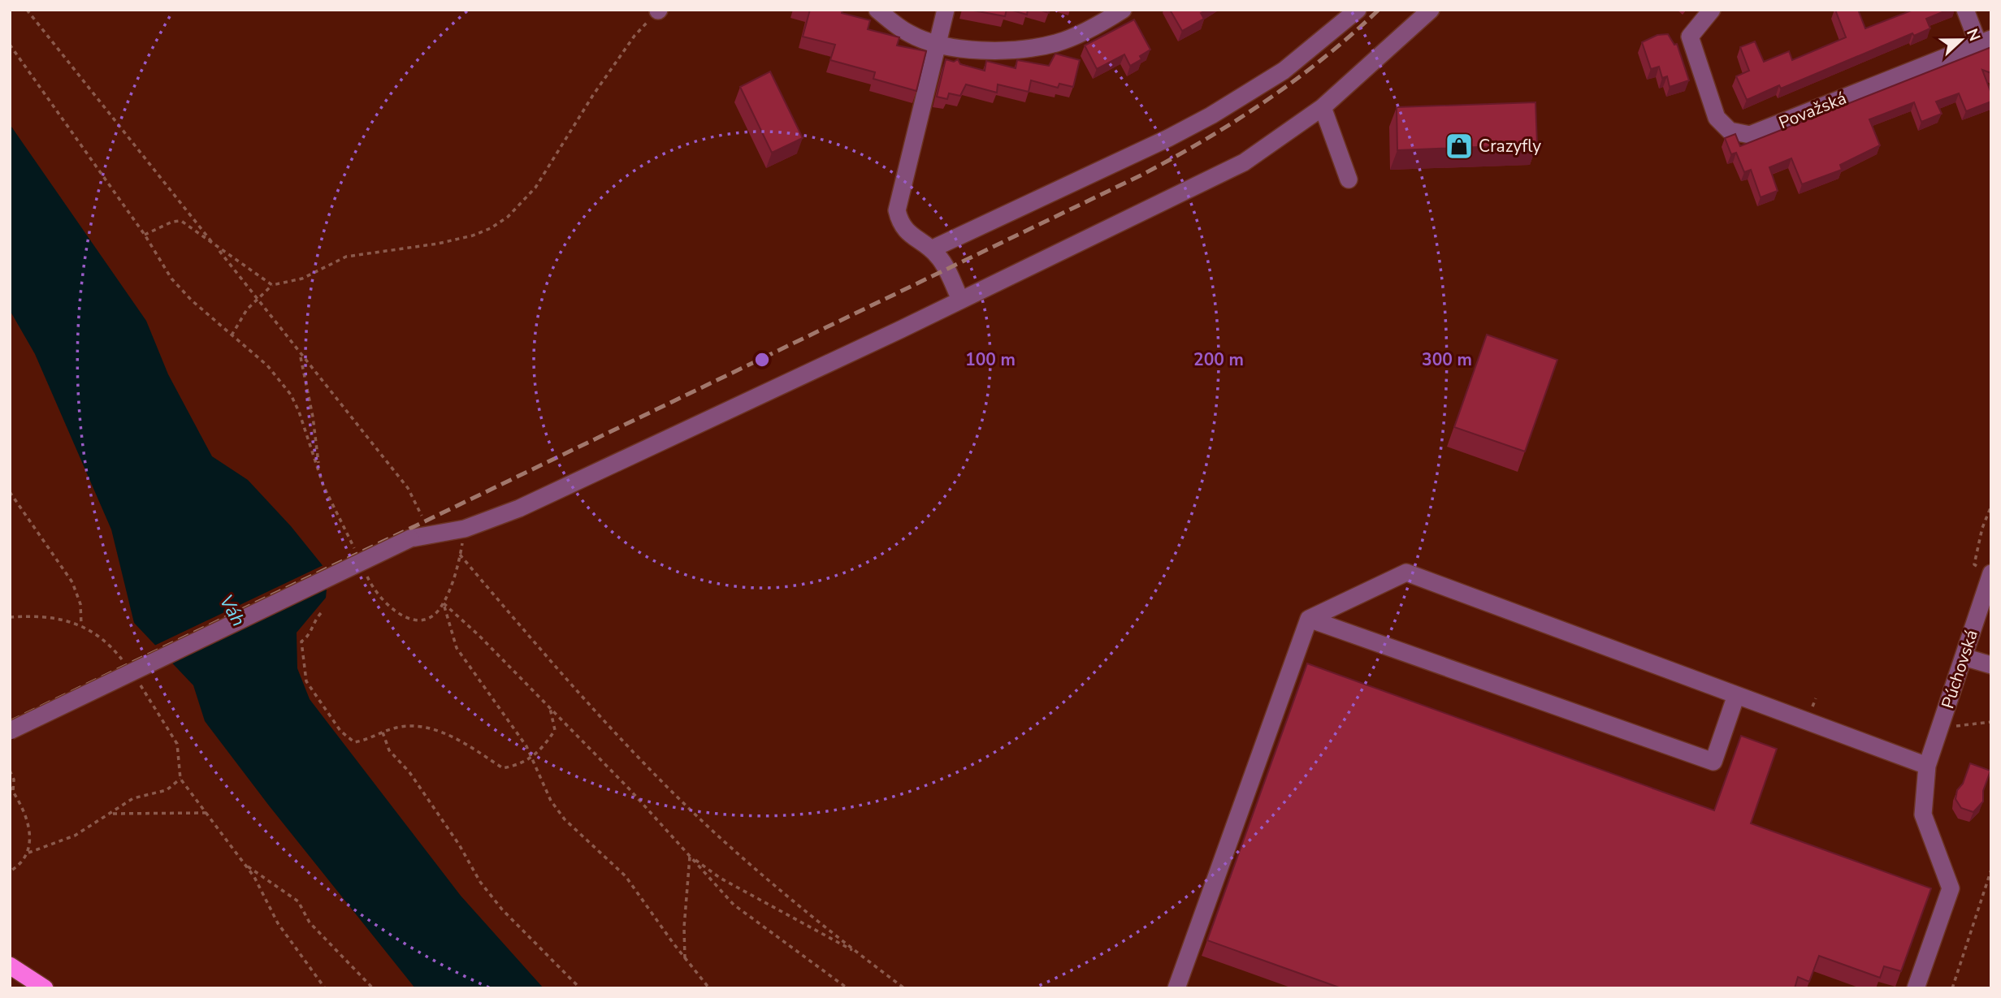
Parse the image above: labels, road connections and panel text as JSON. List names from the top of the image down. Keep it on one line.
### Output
{"streets":{"street":["Považská","Púchovská"]},"water":["Váh"],"places":{"shop":["Crazyfly"]},"north":"right","rings":["100 m","200 m","300 m"]}
